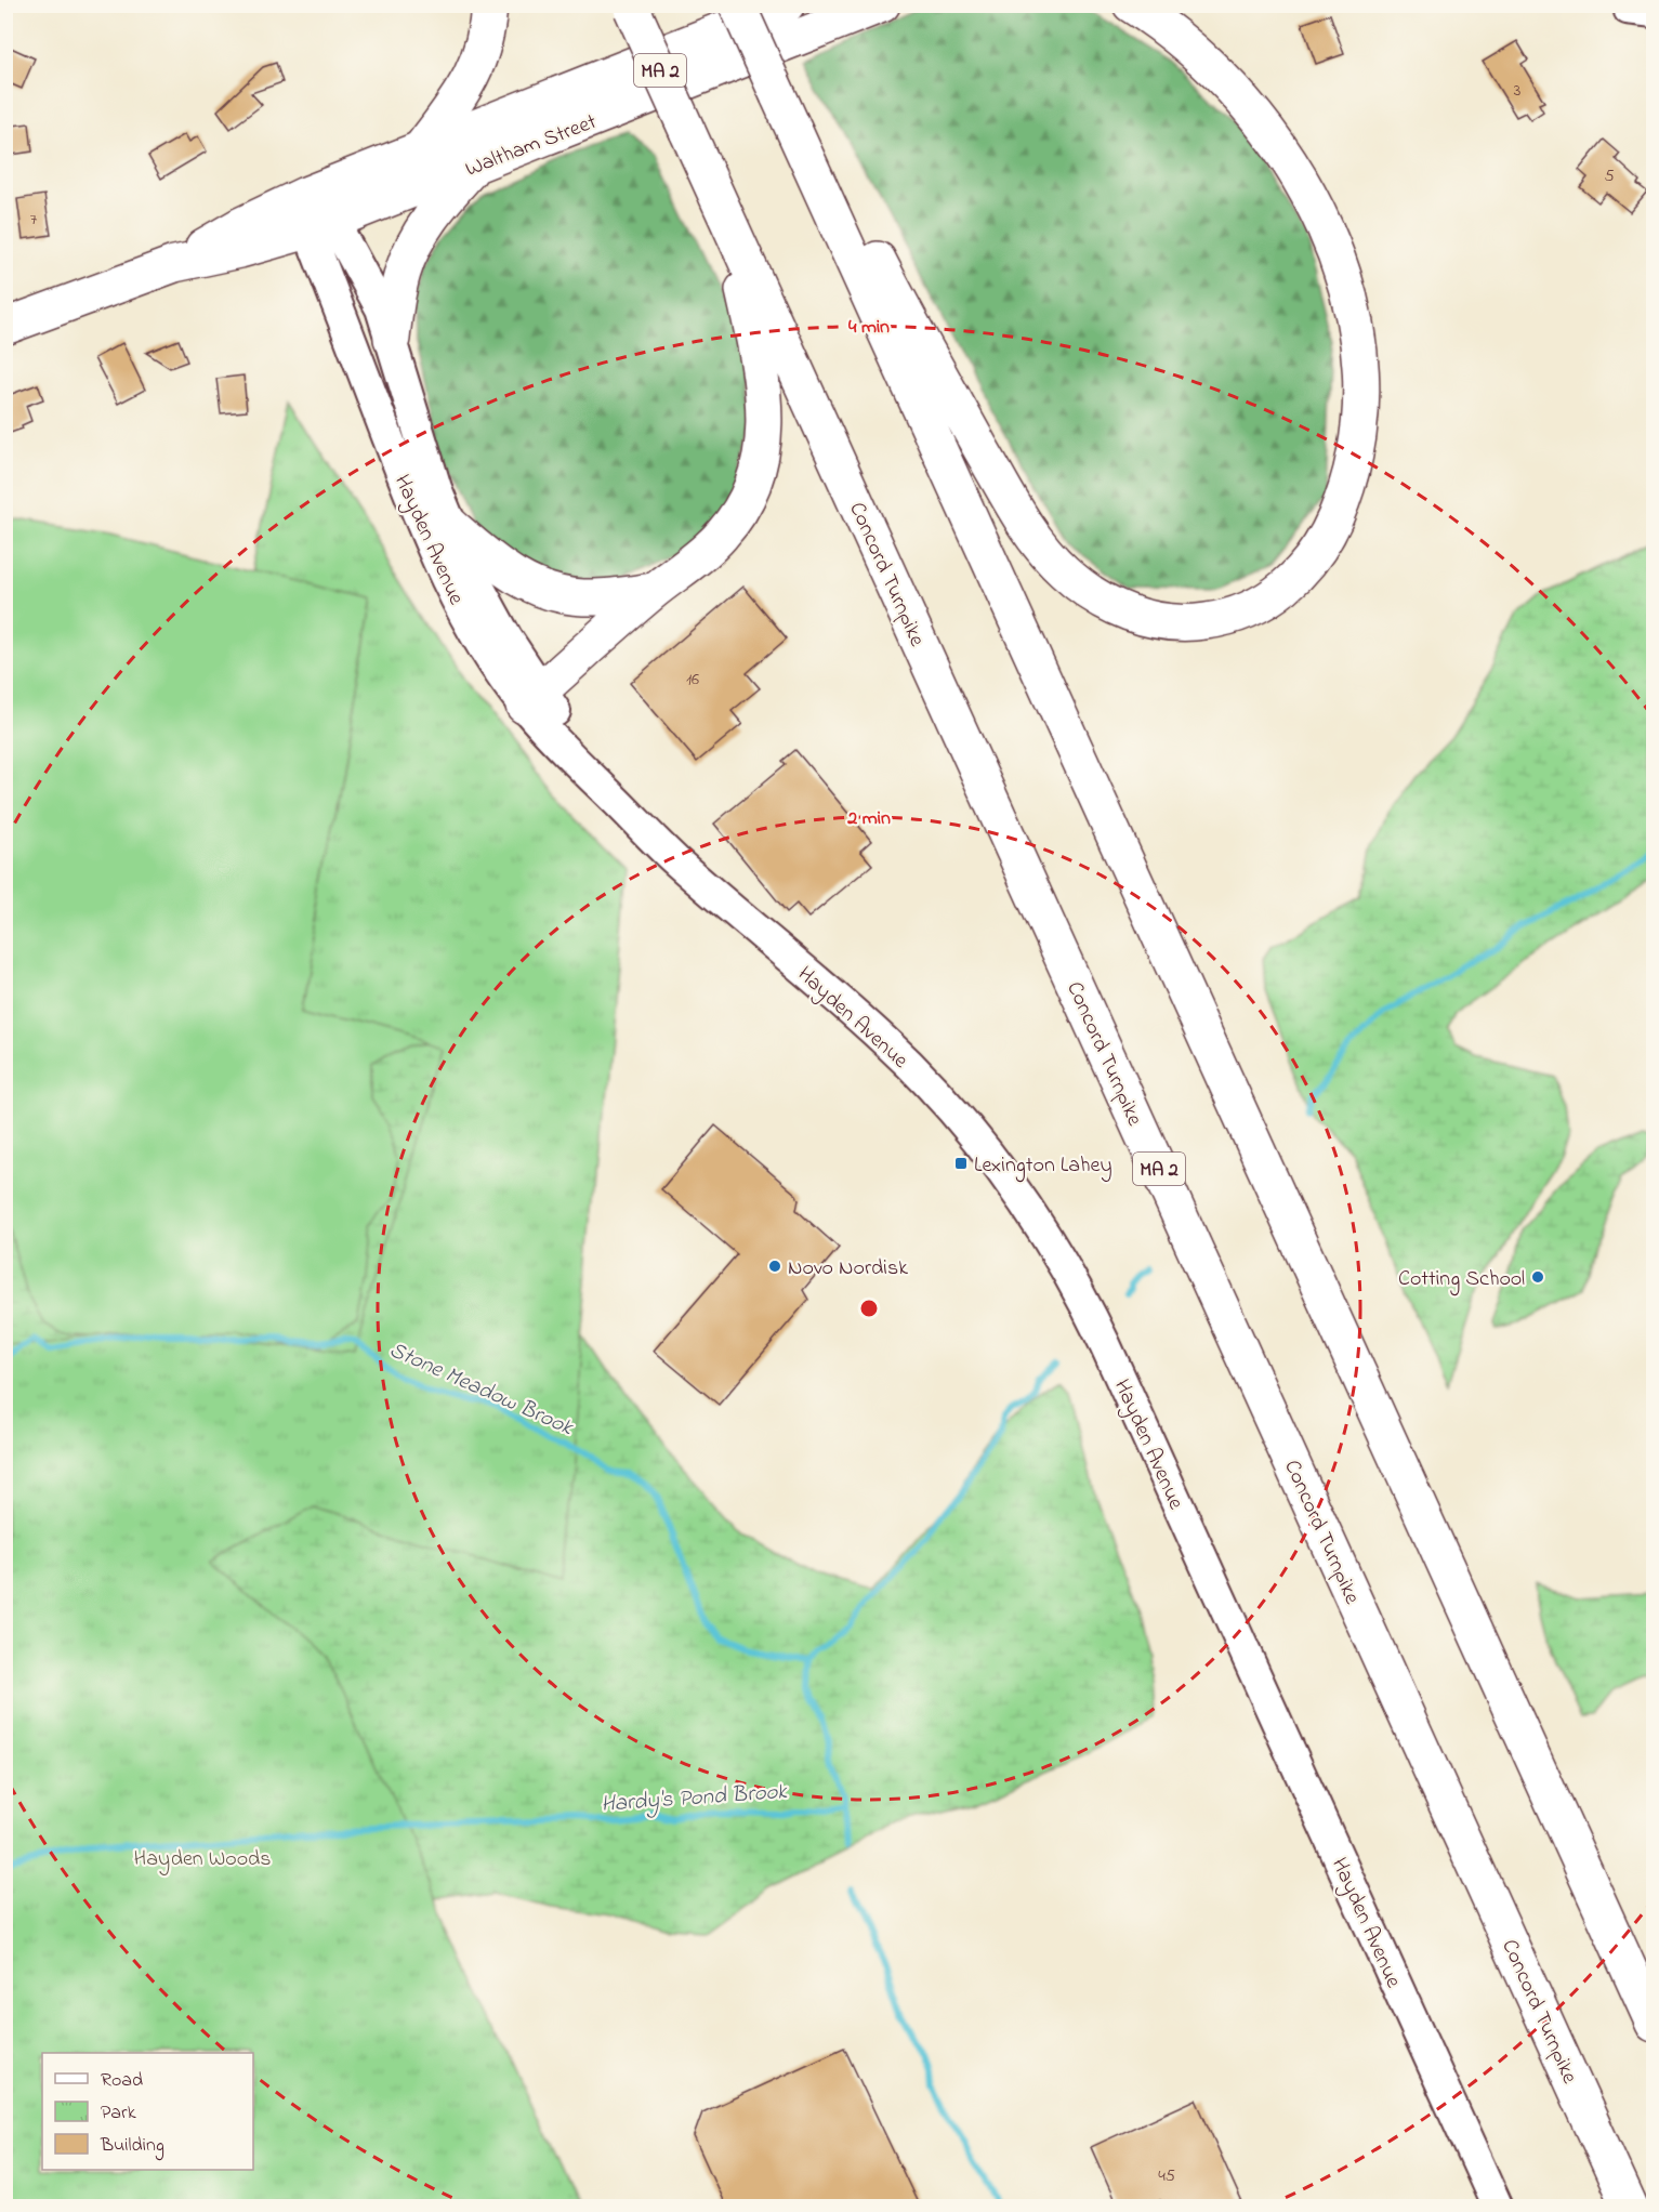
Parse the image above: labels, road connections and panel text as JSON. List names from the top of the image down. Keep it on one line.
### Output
{"streets":{"main road":["MA 2","Waltham Street","Concord Turnpike"],"street":["Hayden Avenue"]},"crossings":[["Waltham Street","Hayden Avenue"]],"water":["Stone Meadow Brook","Hardy's Pond Brook"],"parks":["Hayden Woods"],"places":{"transit":["Lexington Lahey"],"other":["Novo Nordisk","Cotting School"]},"house_numbers":["3","5","7","16","45"],"legend":["Road","Park","Building"],"rings":["4 min","2 min"]}
